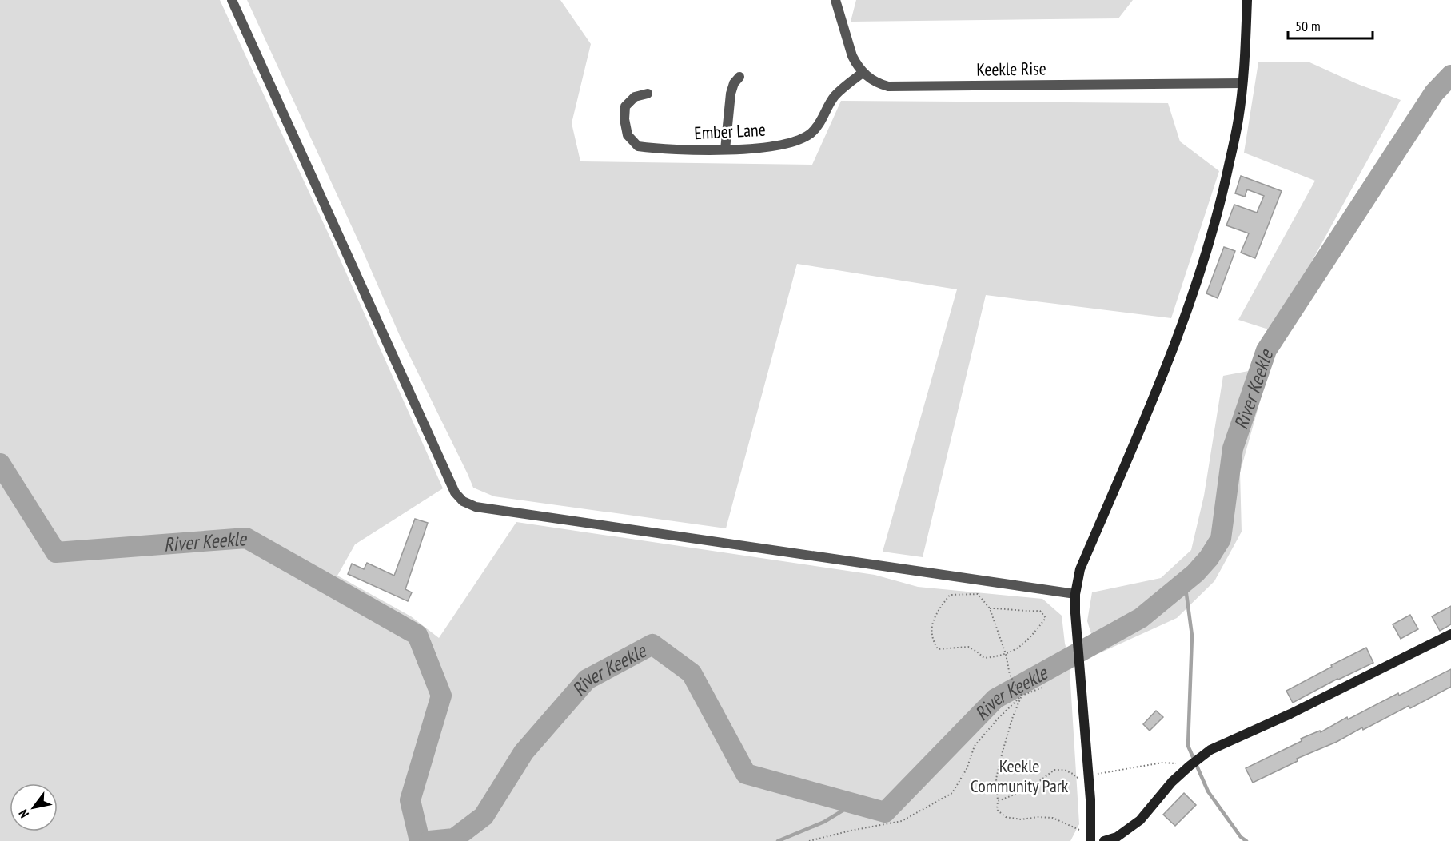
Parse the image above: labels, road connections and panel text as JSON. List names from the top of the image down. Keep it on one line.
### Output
{"streets":{"street":["Keekle Rise","Ember Lane"]},"crossings":[["Keekle Rise","Ember Lane"]],"water":["River Keekle"],"parks":["Keekle Community Park"],"scale_bar":"50 m","north":"bottom left"}
